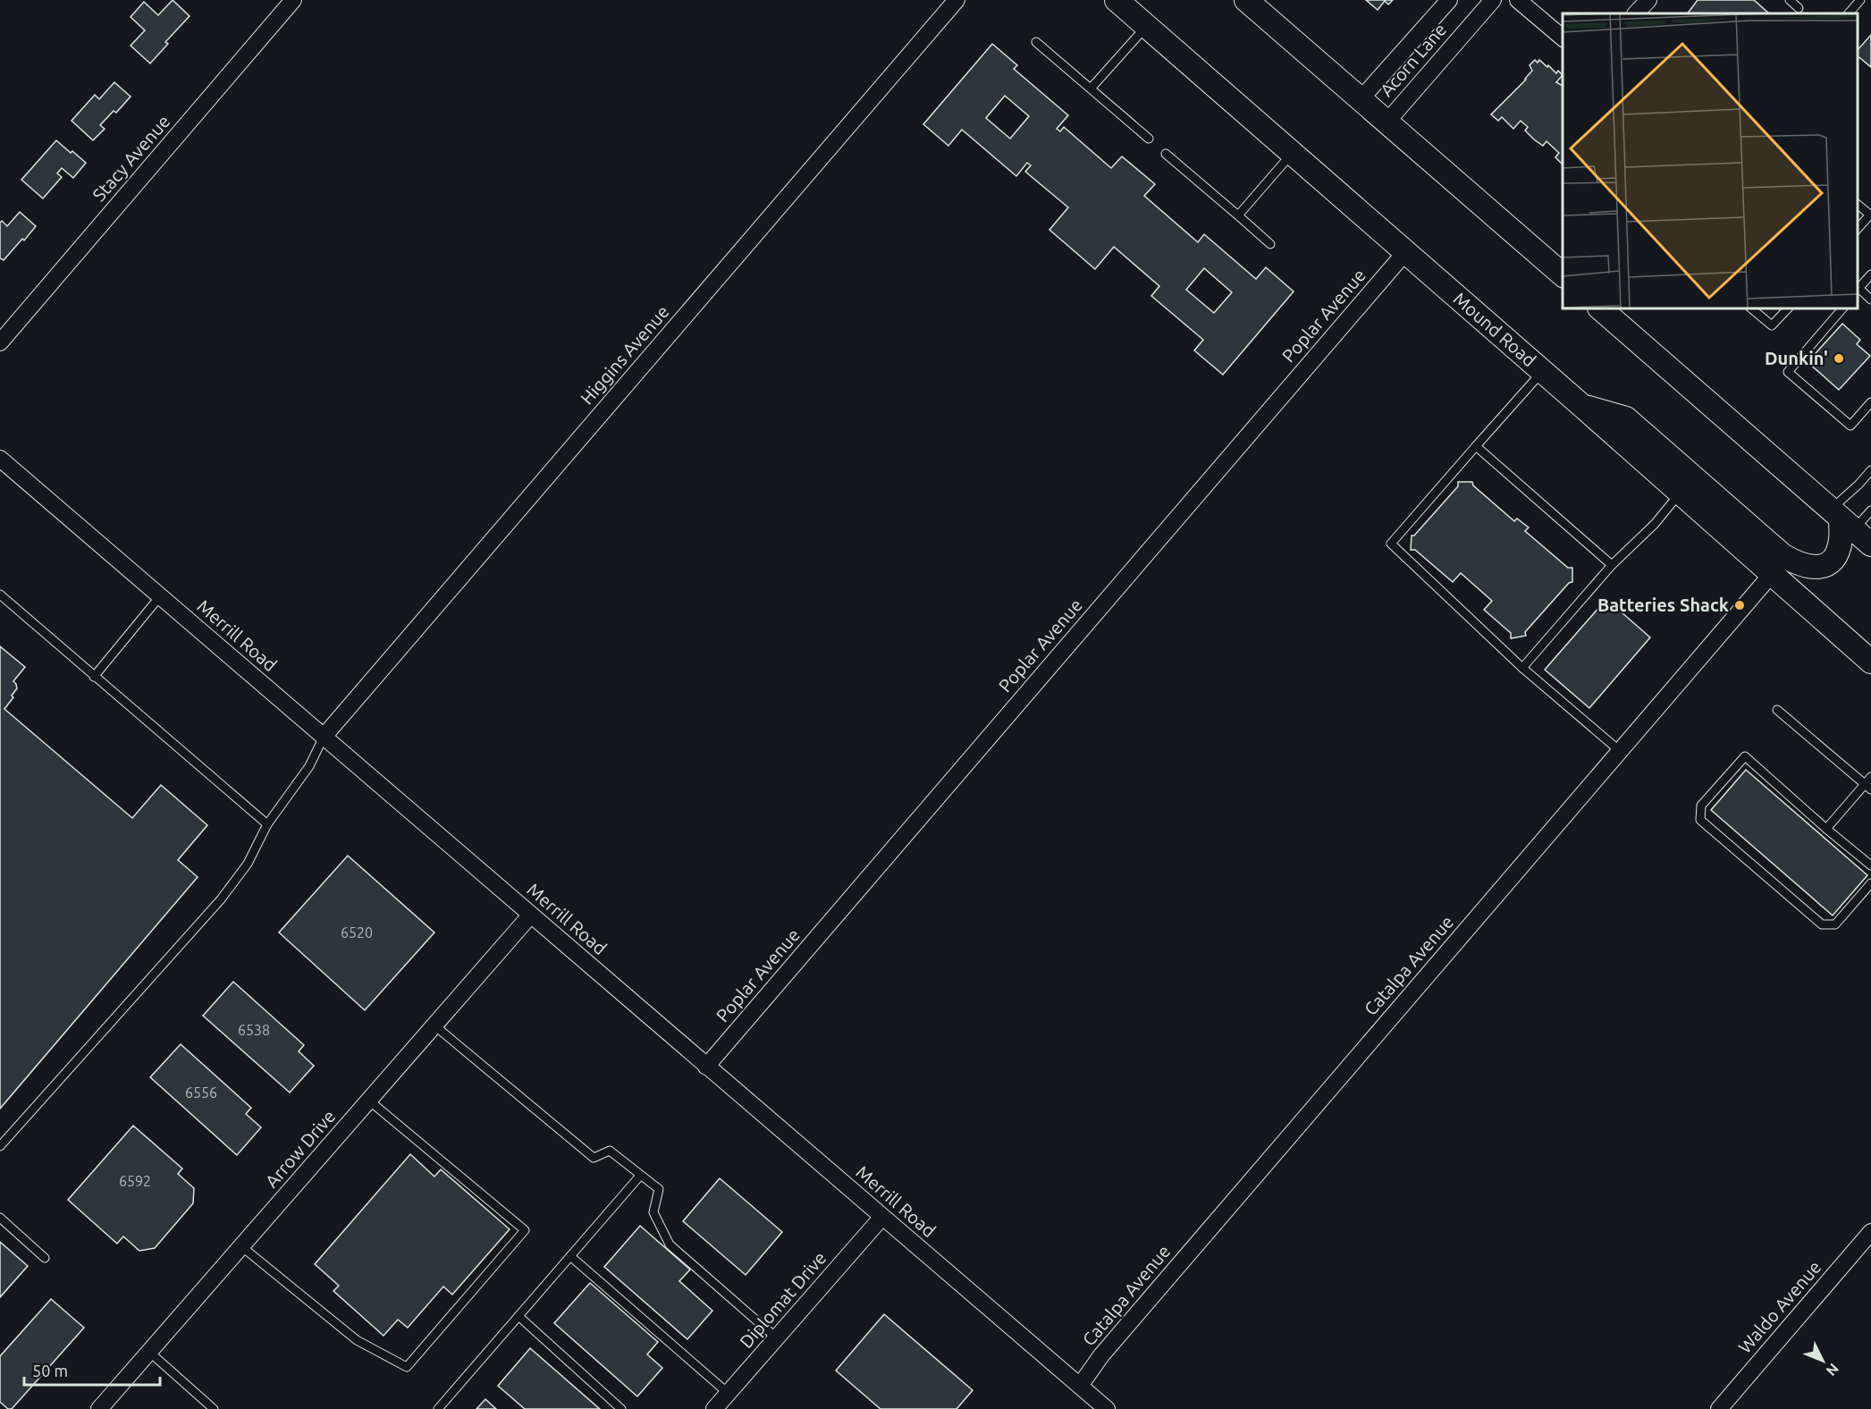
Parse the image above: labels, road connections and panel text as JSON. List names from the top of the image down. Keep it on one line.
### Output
{"streets":{"main road":["Mound Road"],"street":["Acorn Lane","Stacy Avenue","Poplar Avenue","Higgins Avenue","Merrill Road","Catalpa Avenue","Arrow Drive","Diplomat Drive","Waldo Avenue"]},"crossings":[["Poplar Avenue","Mound Road"],["Poplar Avenue","Merrill Road"],["Higgins Avenue","Merrill Road"],["Merrill Road","Catalpa Avenue"],["Merrill Road","Arrow Drive"],["Merrill Road","Diplomat Drive"]],"places":["Dunkin'","Batteries Shack"],"house_numbers":["6520","6538","6556","6592"],"scale_bar":"50 m","north":"bottom right"}
